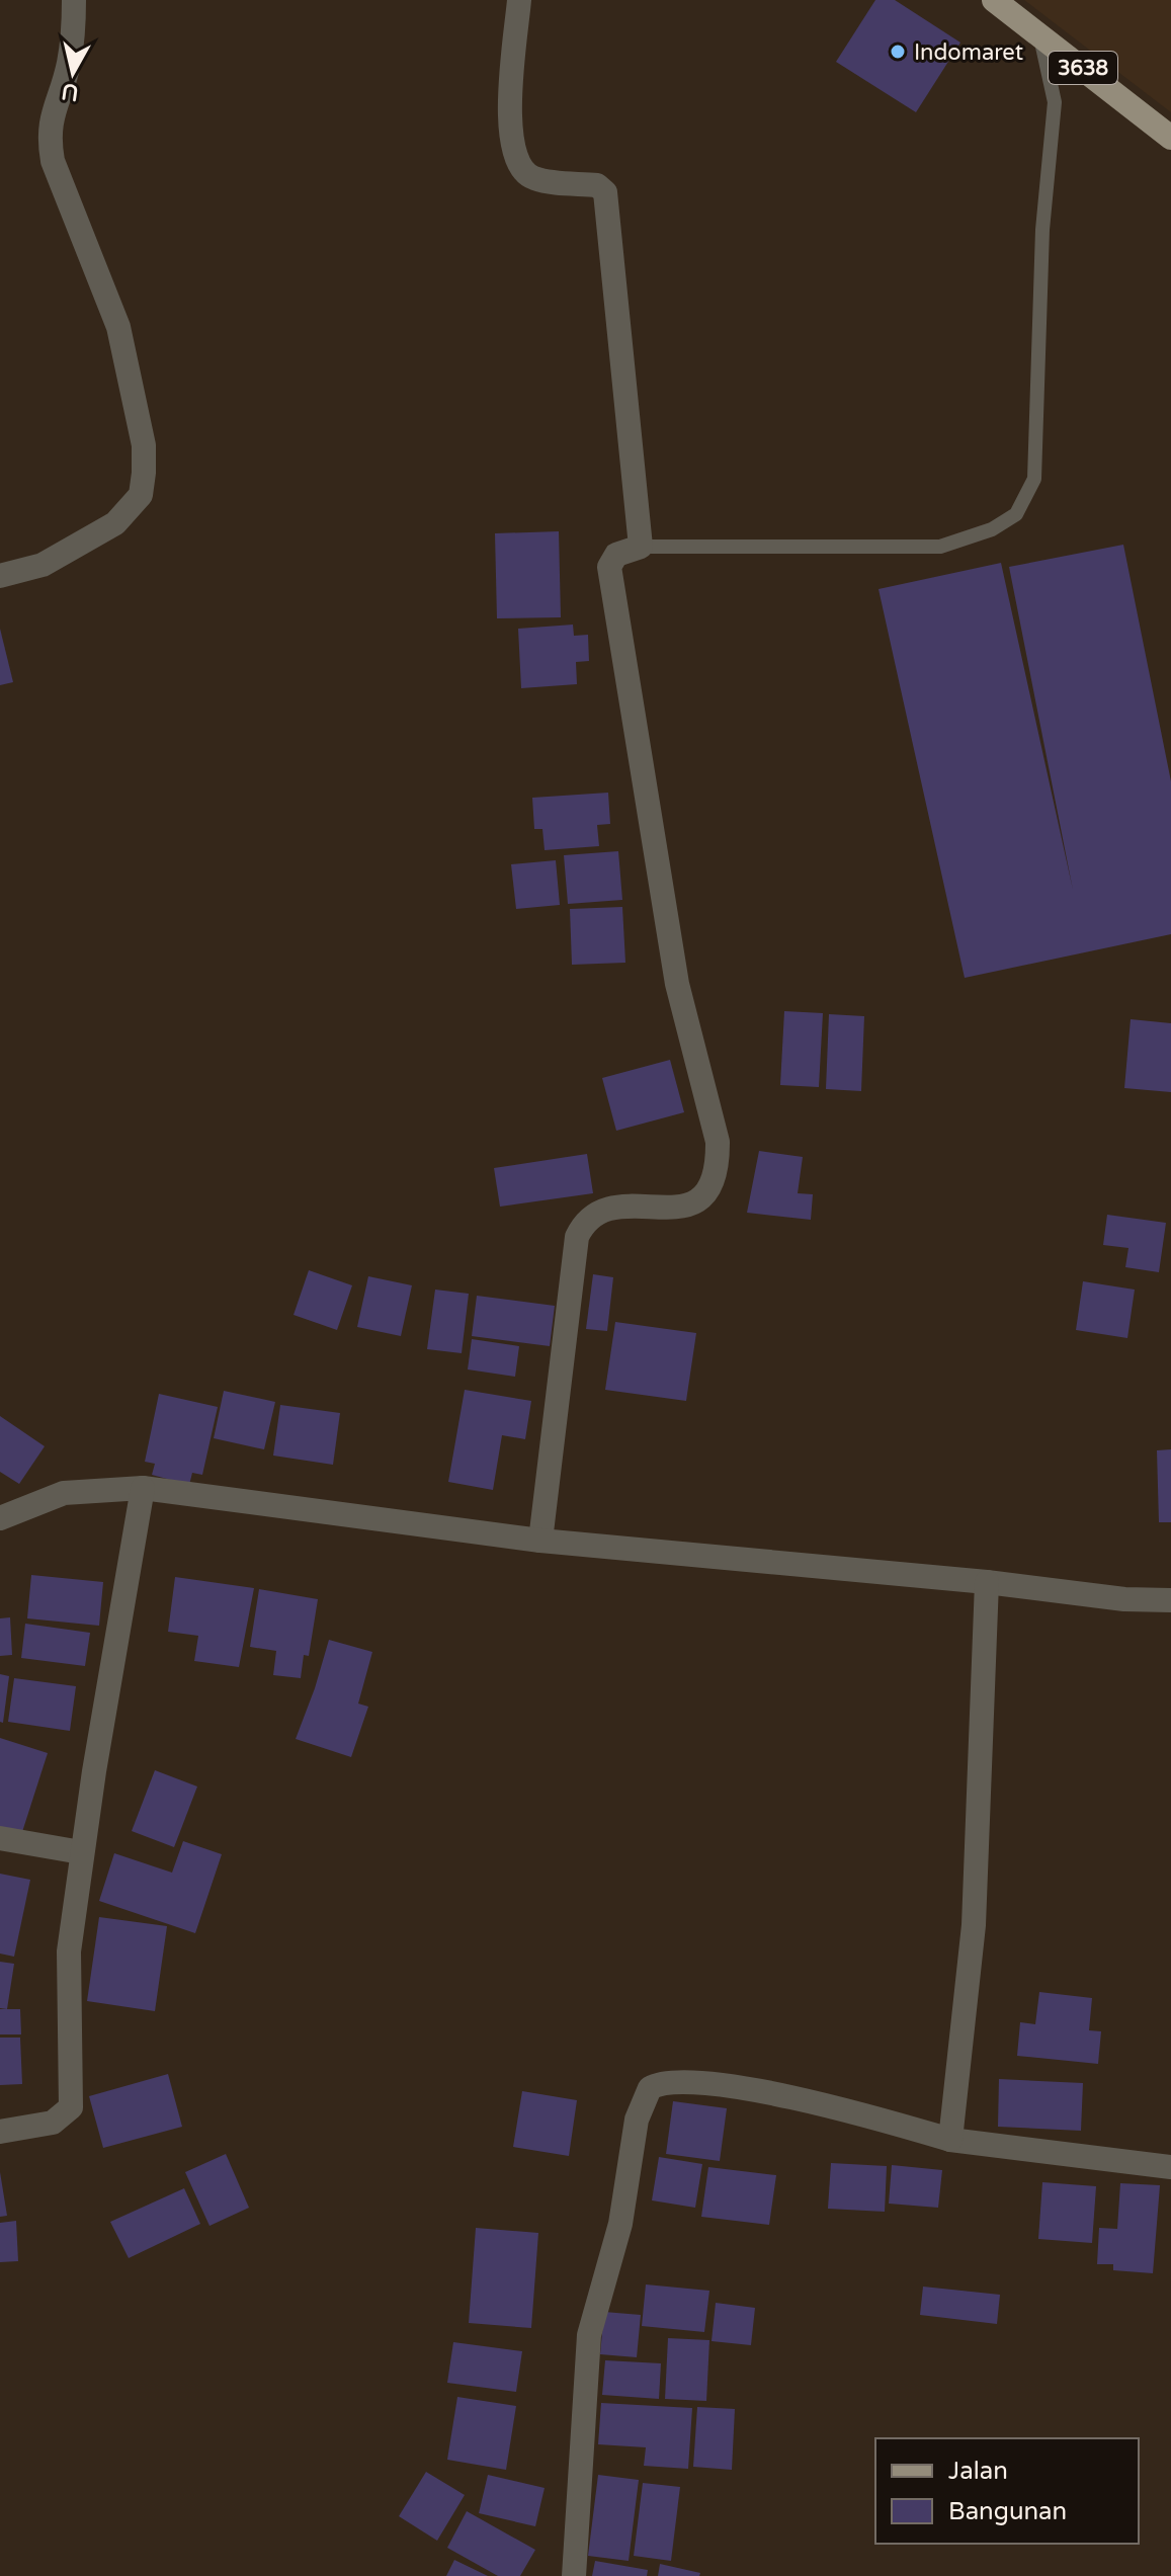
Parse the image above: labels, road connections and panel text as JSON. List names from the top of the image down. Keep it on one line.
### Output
{"streets":{"main road":["3638"]},"places":["Indomaret"],"legend":["Jalan","Bangunan"],"north":"bottom"}
